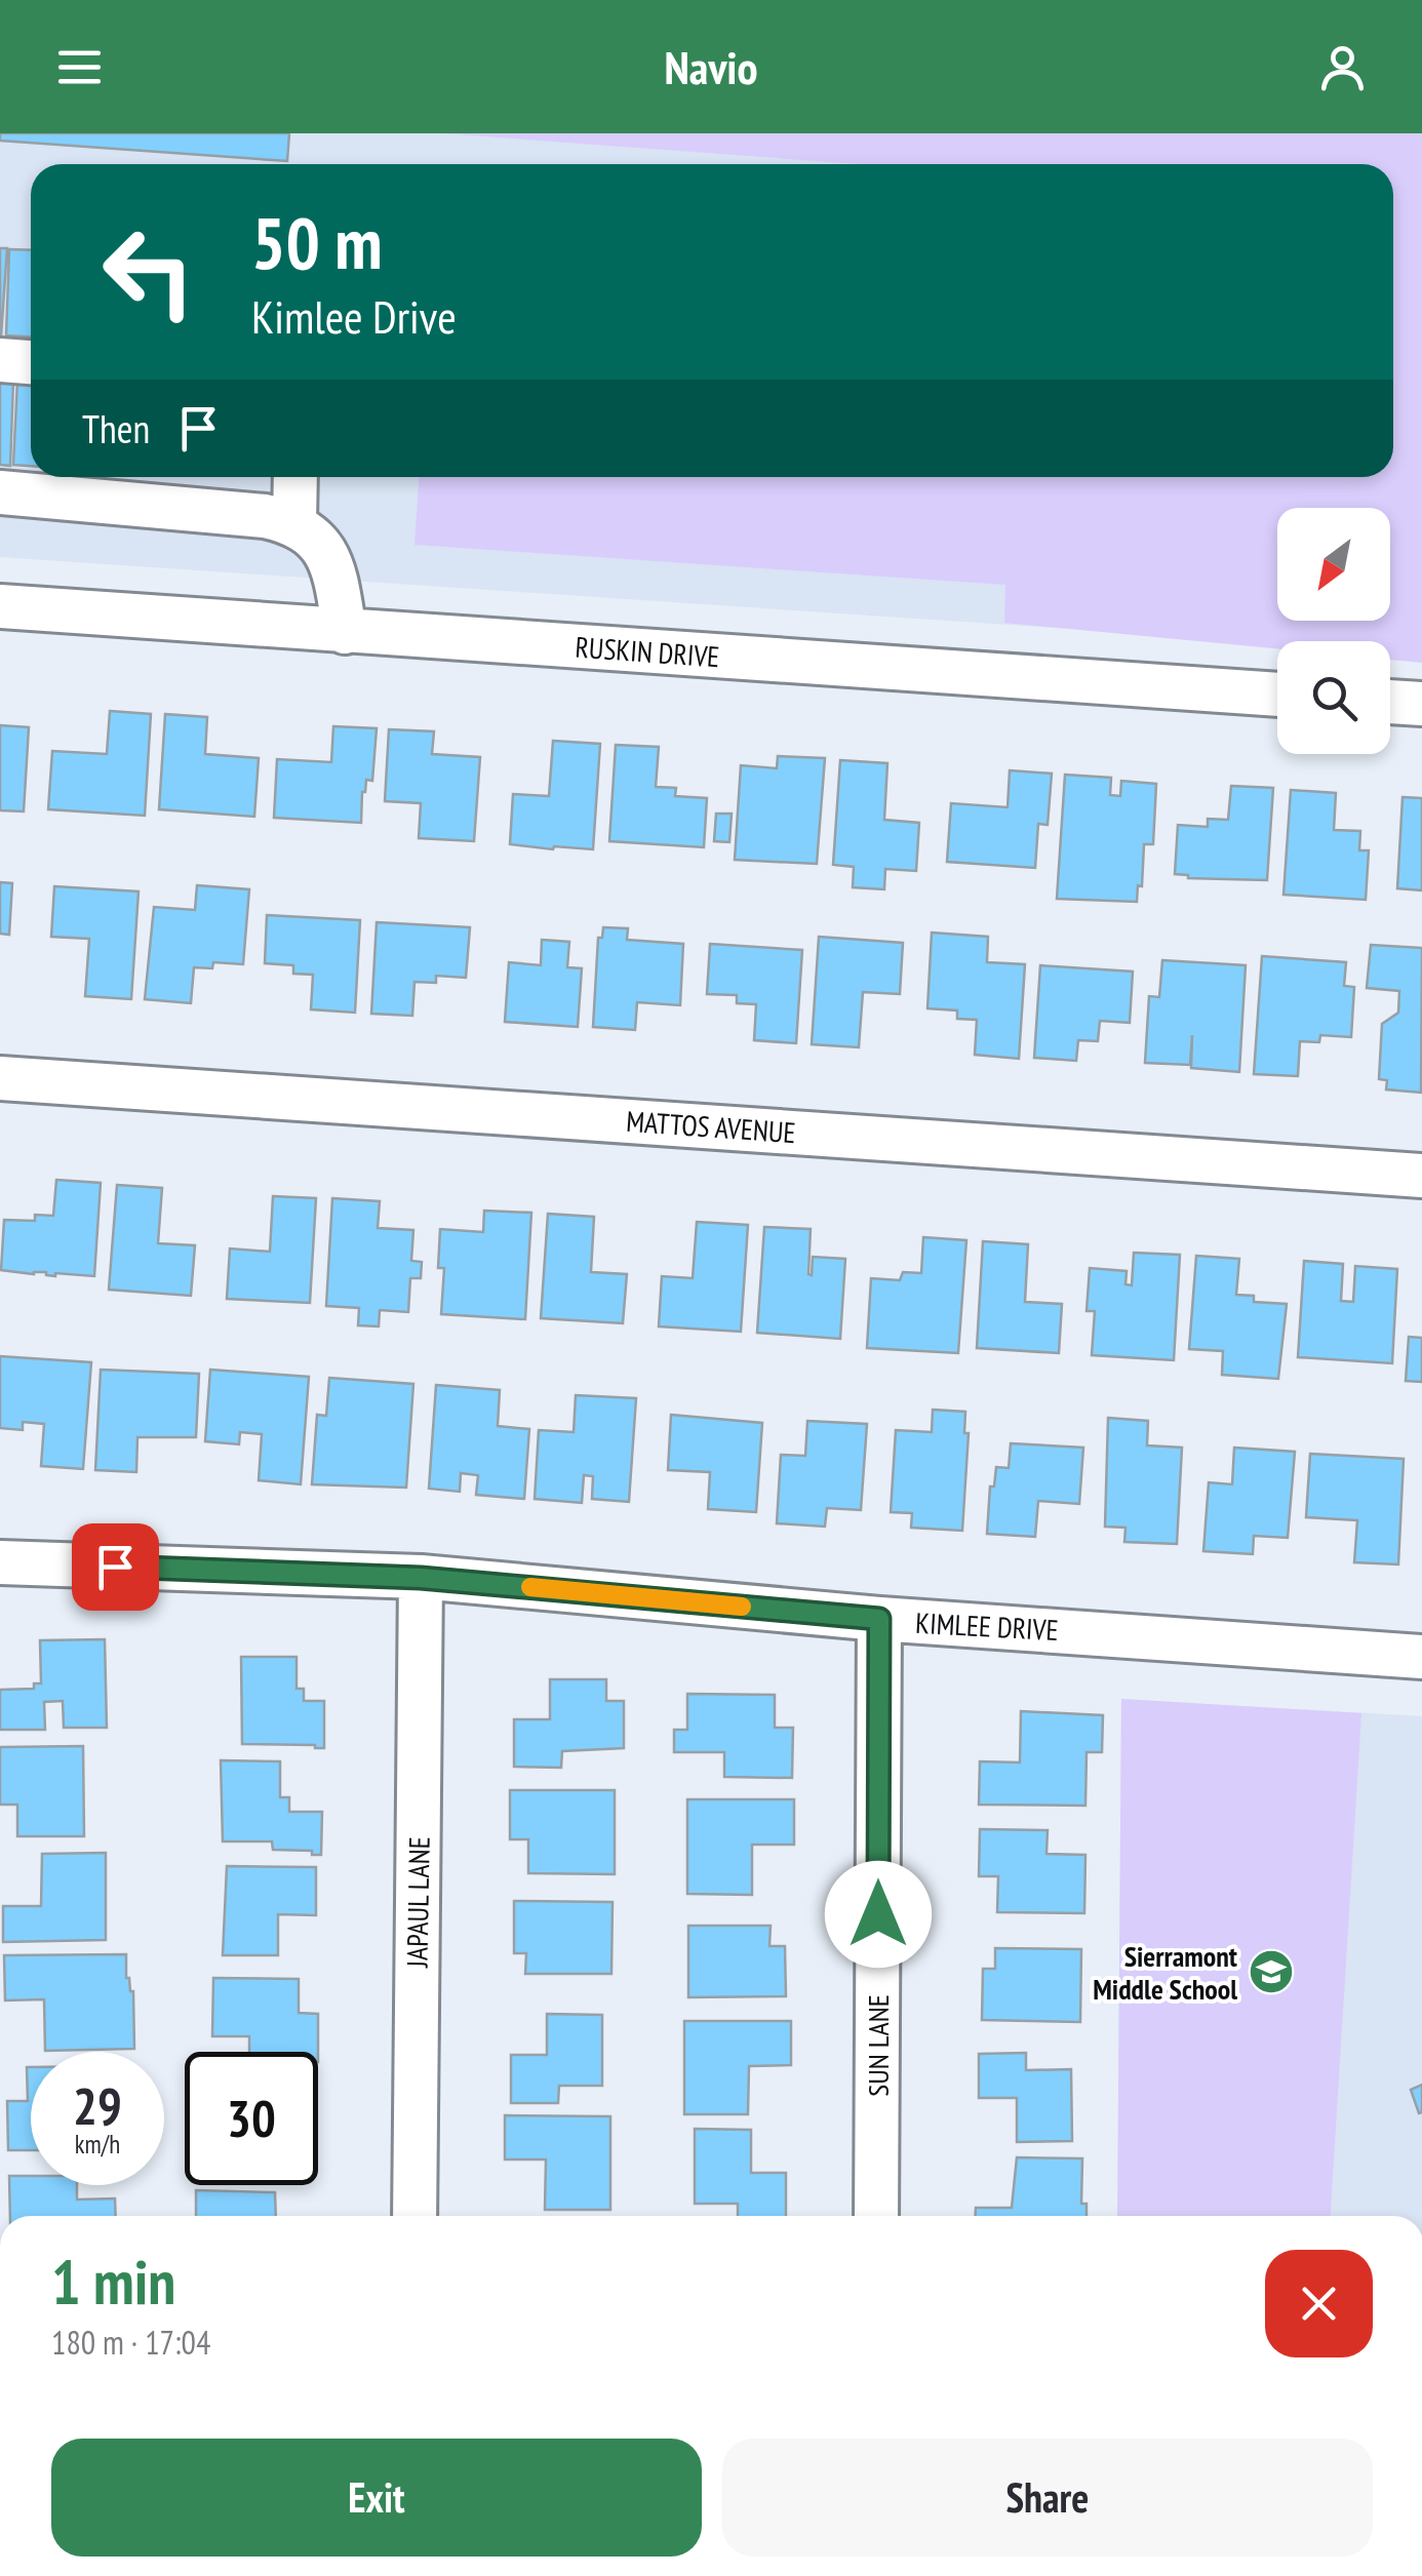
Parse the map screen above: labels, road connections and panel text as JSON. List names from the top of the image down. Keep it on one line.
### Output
{"streets":{"street":["RUSKIN DRIVE","MATTOS AVENUE","KIMLEE DRIVE","JAPAUL LANE","SUN LANE"]},"crossings":[["KIMLEE DRIVE","JAPAUL LANE"],["KIMLEE DRIVE","SUN LANE"]],"places":{"school or university":["Sierramont Middle School"]},"north":"bottom left","page":{"header":"Navio","turn":["50 m","Kimlee Drive"],"then":"Then","speed":"29 km/h","limit":"30","heading":["1 min","180 m · 17:04"],"buttons":["Exit","Share"]}}
